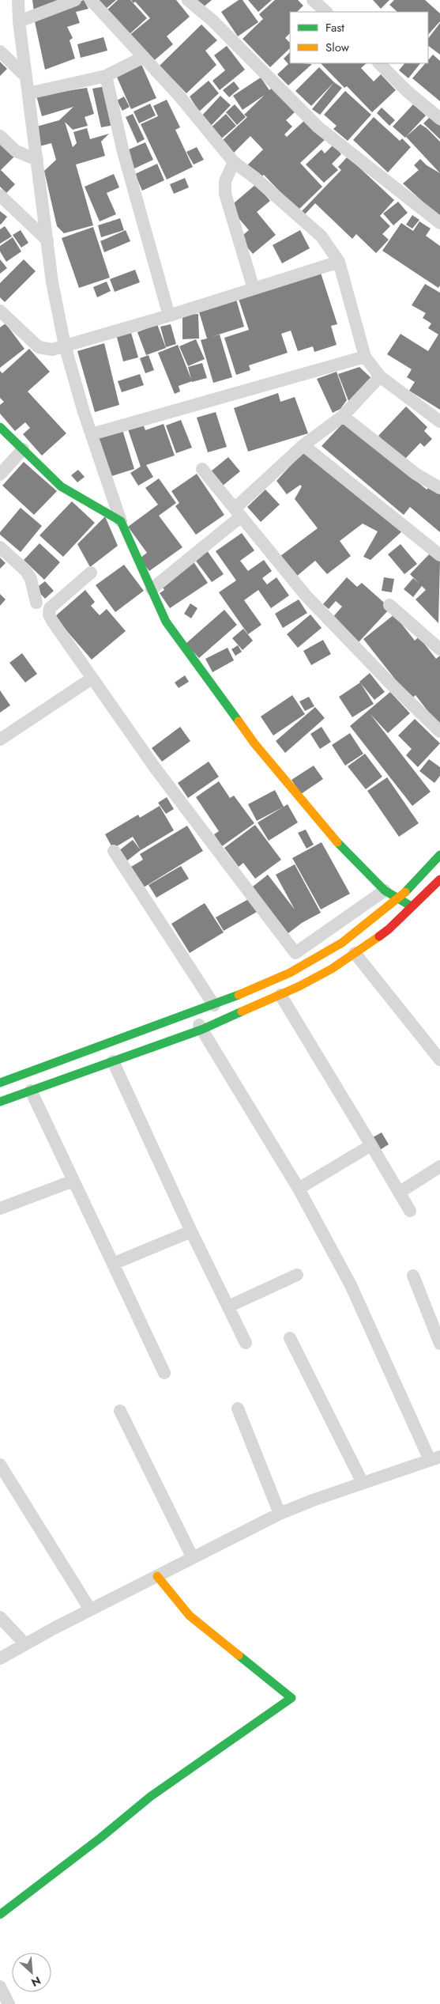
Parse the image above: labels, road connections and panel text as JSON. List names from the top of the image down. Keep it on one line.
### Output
{"legend":["Fast","Slow"],"north":"bottom right"}
